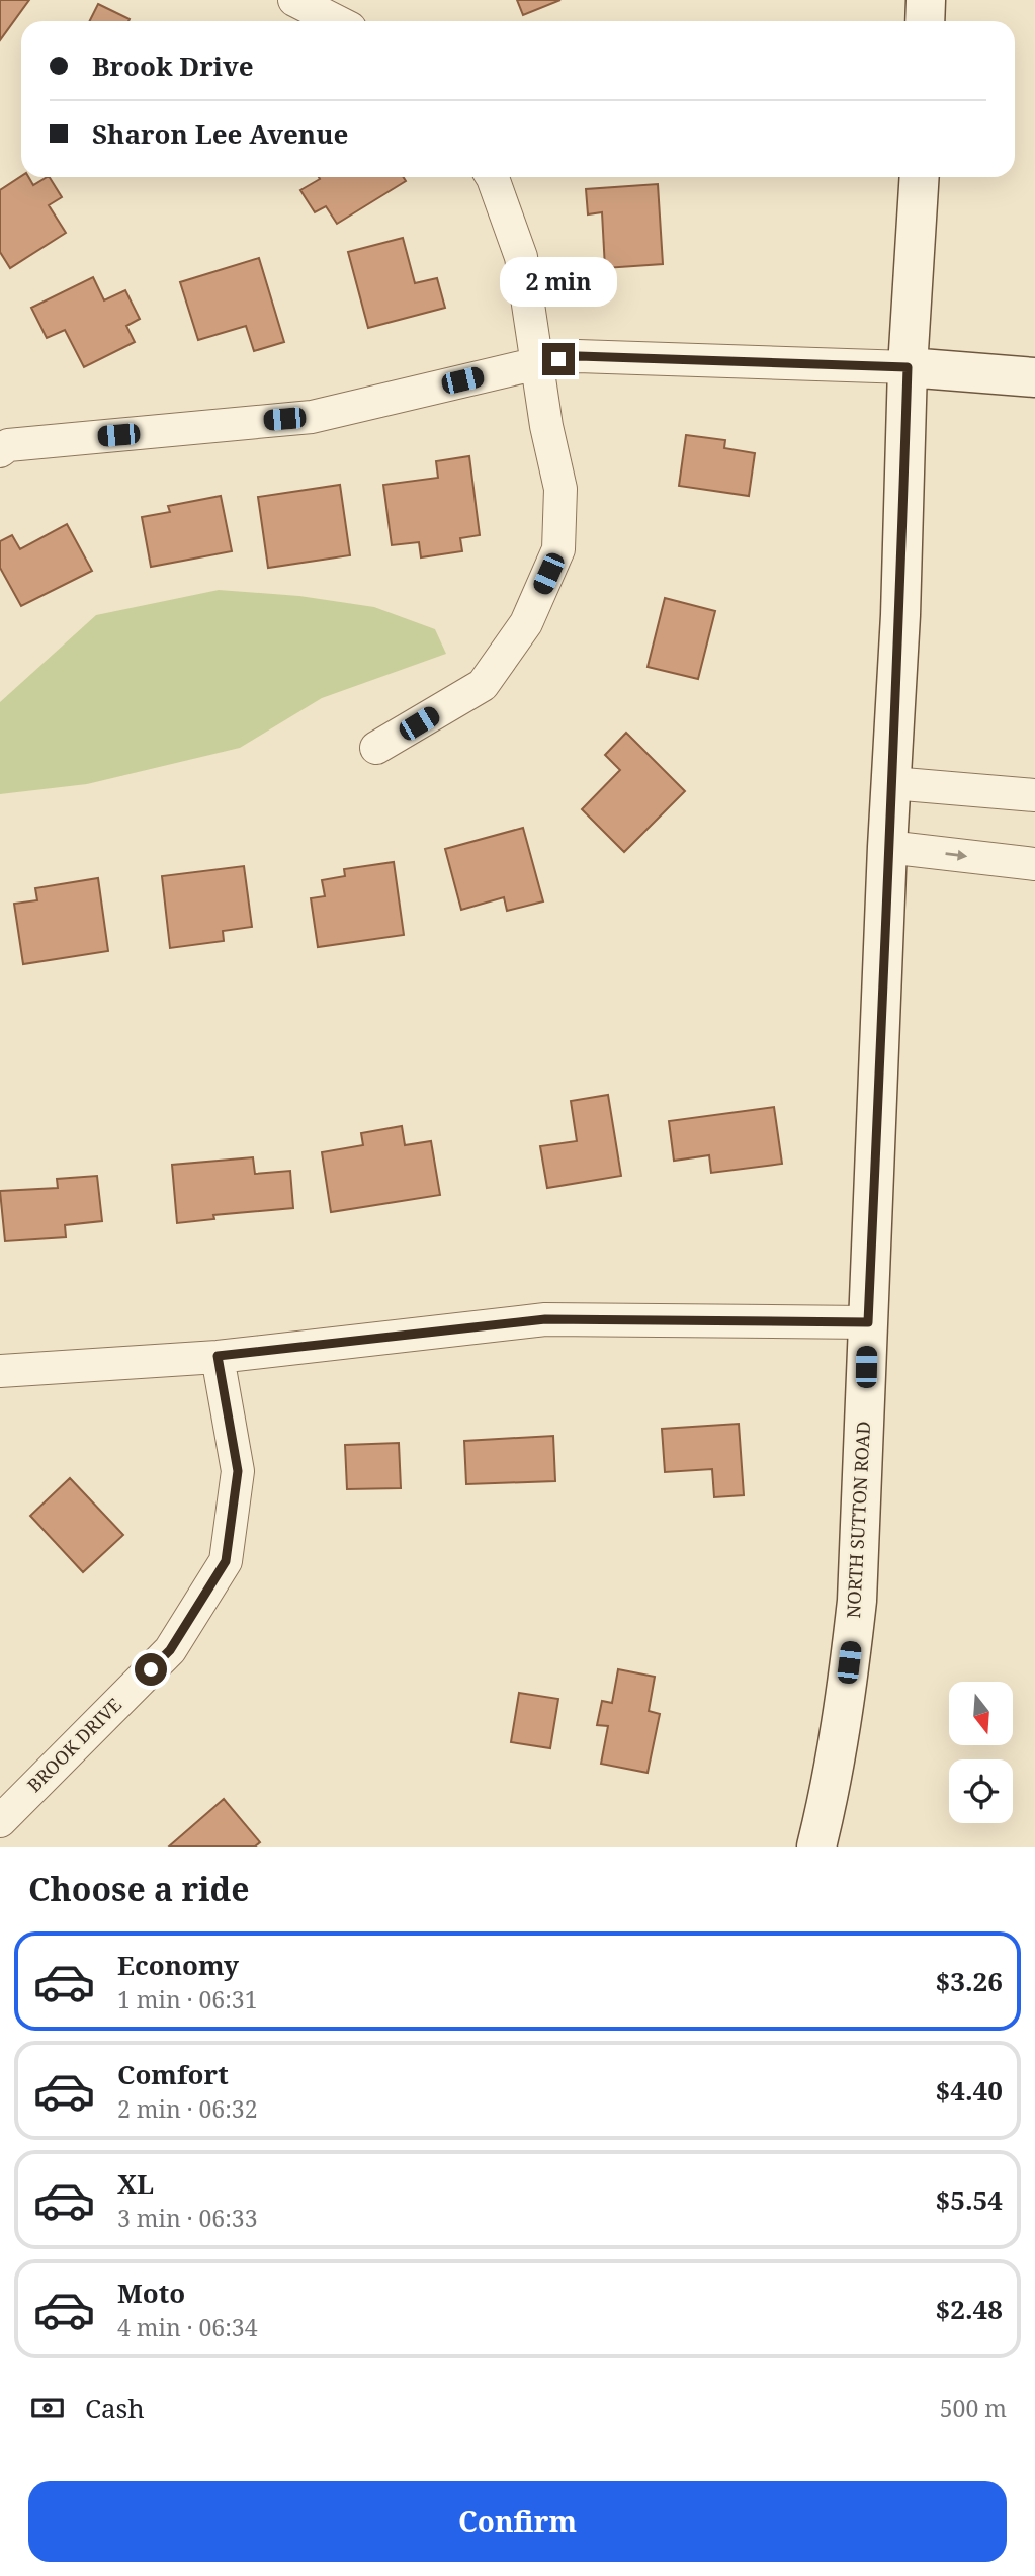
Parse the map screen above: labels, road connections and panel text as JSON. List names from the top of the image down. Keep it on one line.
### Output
{"streets":{"main road":["NORTH SUTTON ROAD"],"street":["BROOK DRIVE"]},"north":"bottom","page":{"banner":["Brook Drive","Sharon Lee Avenue"],"bubble":"2 min","heading":"Choose a ride","list":[{"name":"Economy","note":"1 min · 06:31","value":"$3.26"},{"name":"Comfort","note":"2 min · 06:32","value":"$4.40"},{"name":"XL","note":"3 min · 06:33","value":"$5.54"},{"name":"Moto","note":"4 min · 06:34","value":"$2.48"}],"pay":["Cash","500 m"],"buttons":"Confirm"}}
